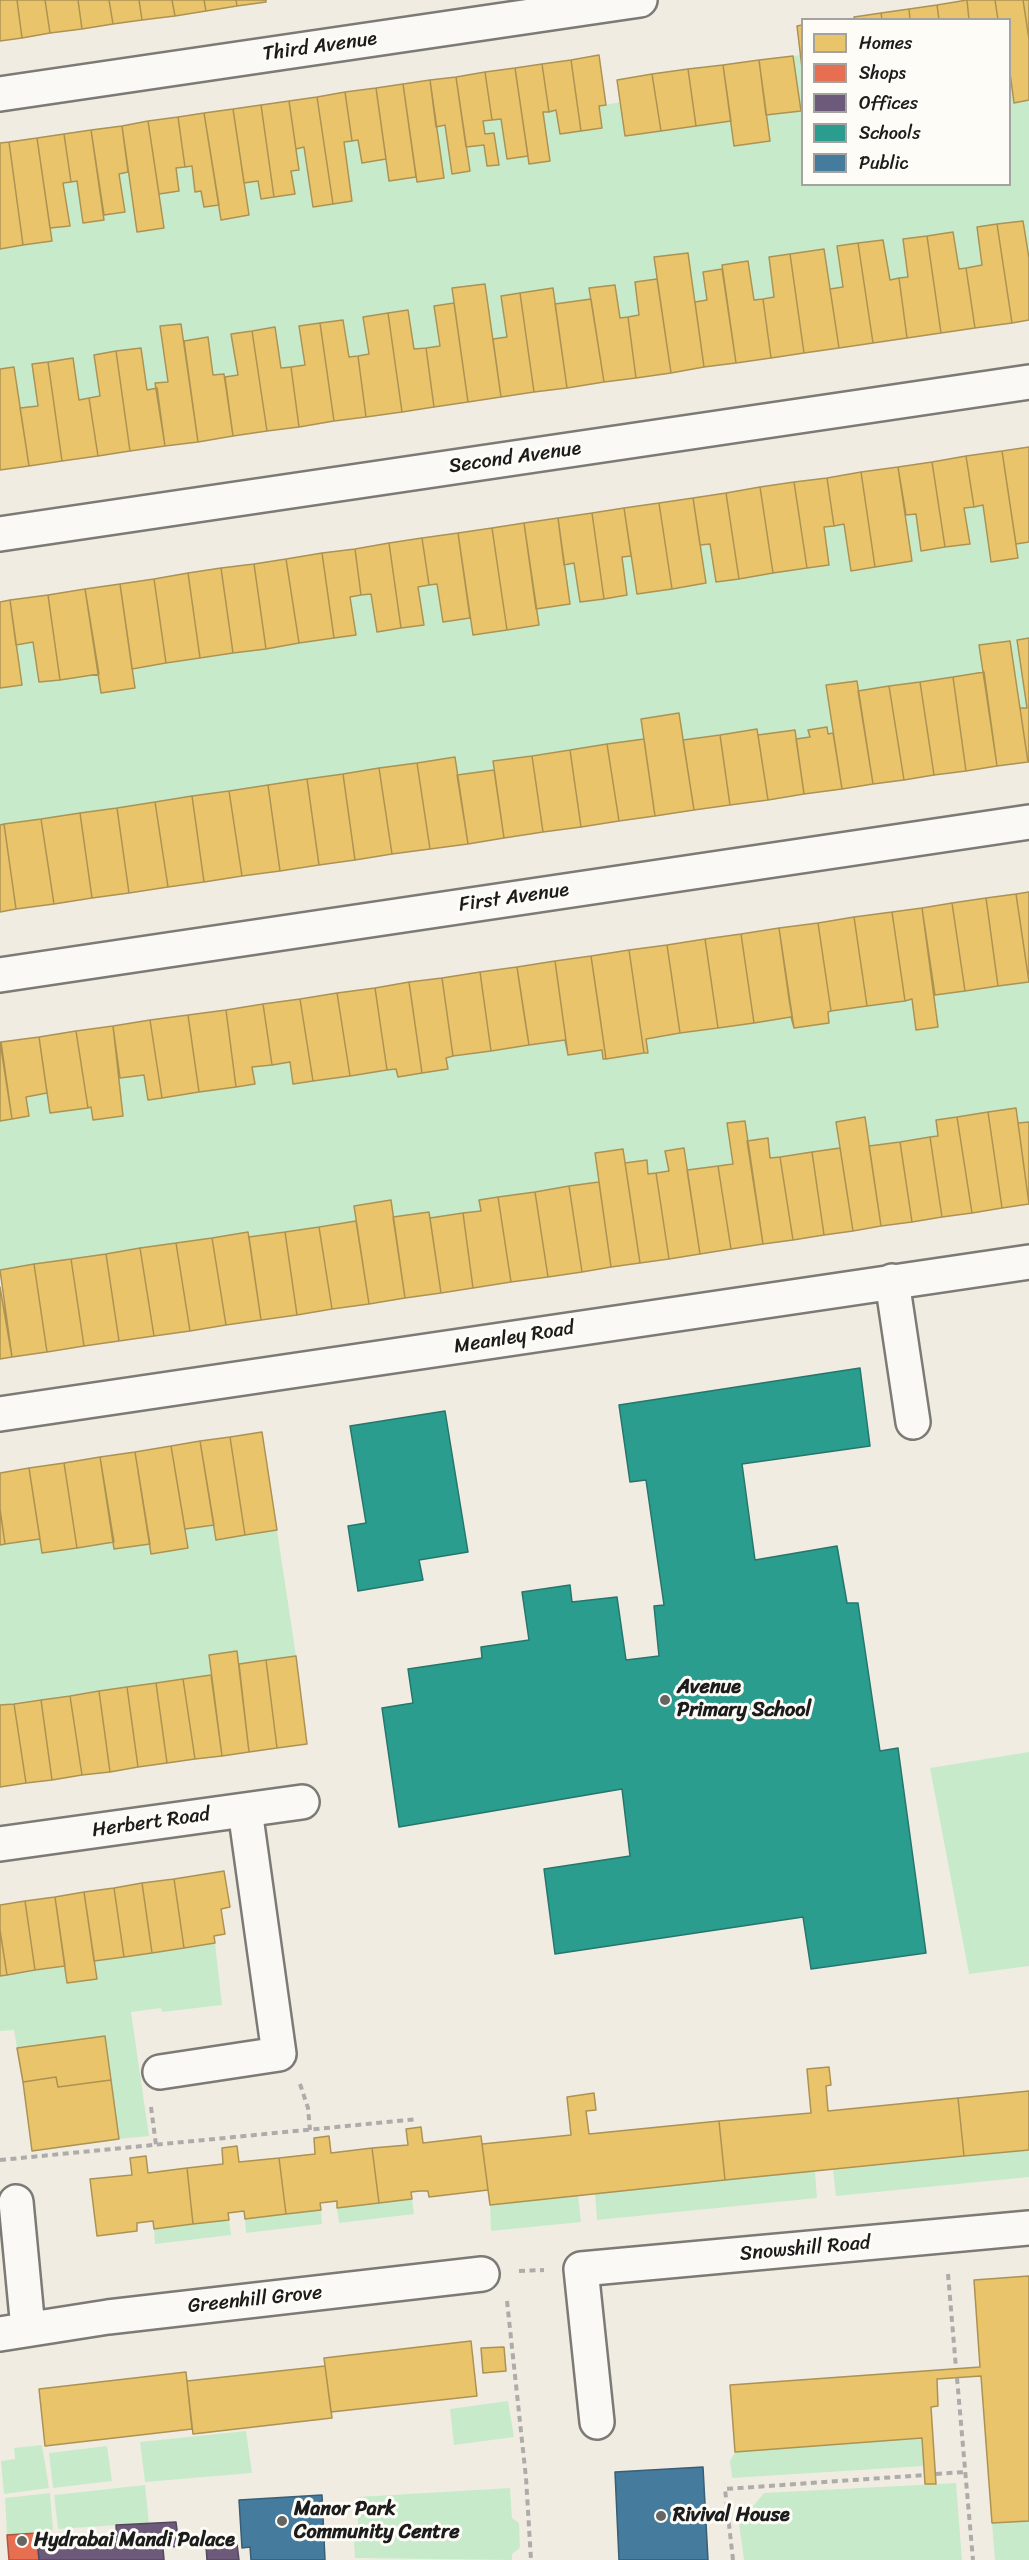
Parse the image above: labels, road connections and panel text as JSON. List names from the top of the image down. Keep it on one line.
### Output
{"streets":{"street":["Third Avenue","Second Avenue","First Avenue","Meanley Road","Herbert Road","Snowshill Road","Greenhill Grove"]},"places":["Avenue Primary School","Rivival House","Manor Park Community Centre","Hydrabai Mandi Palace"],"legend":["Homes","Shops","Offices","Schools","Public"]}
